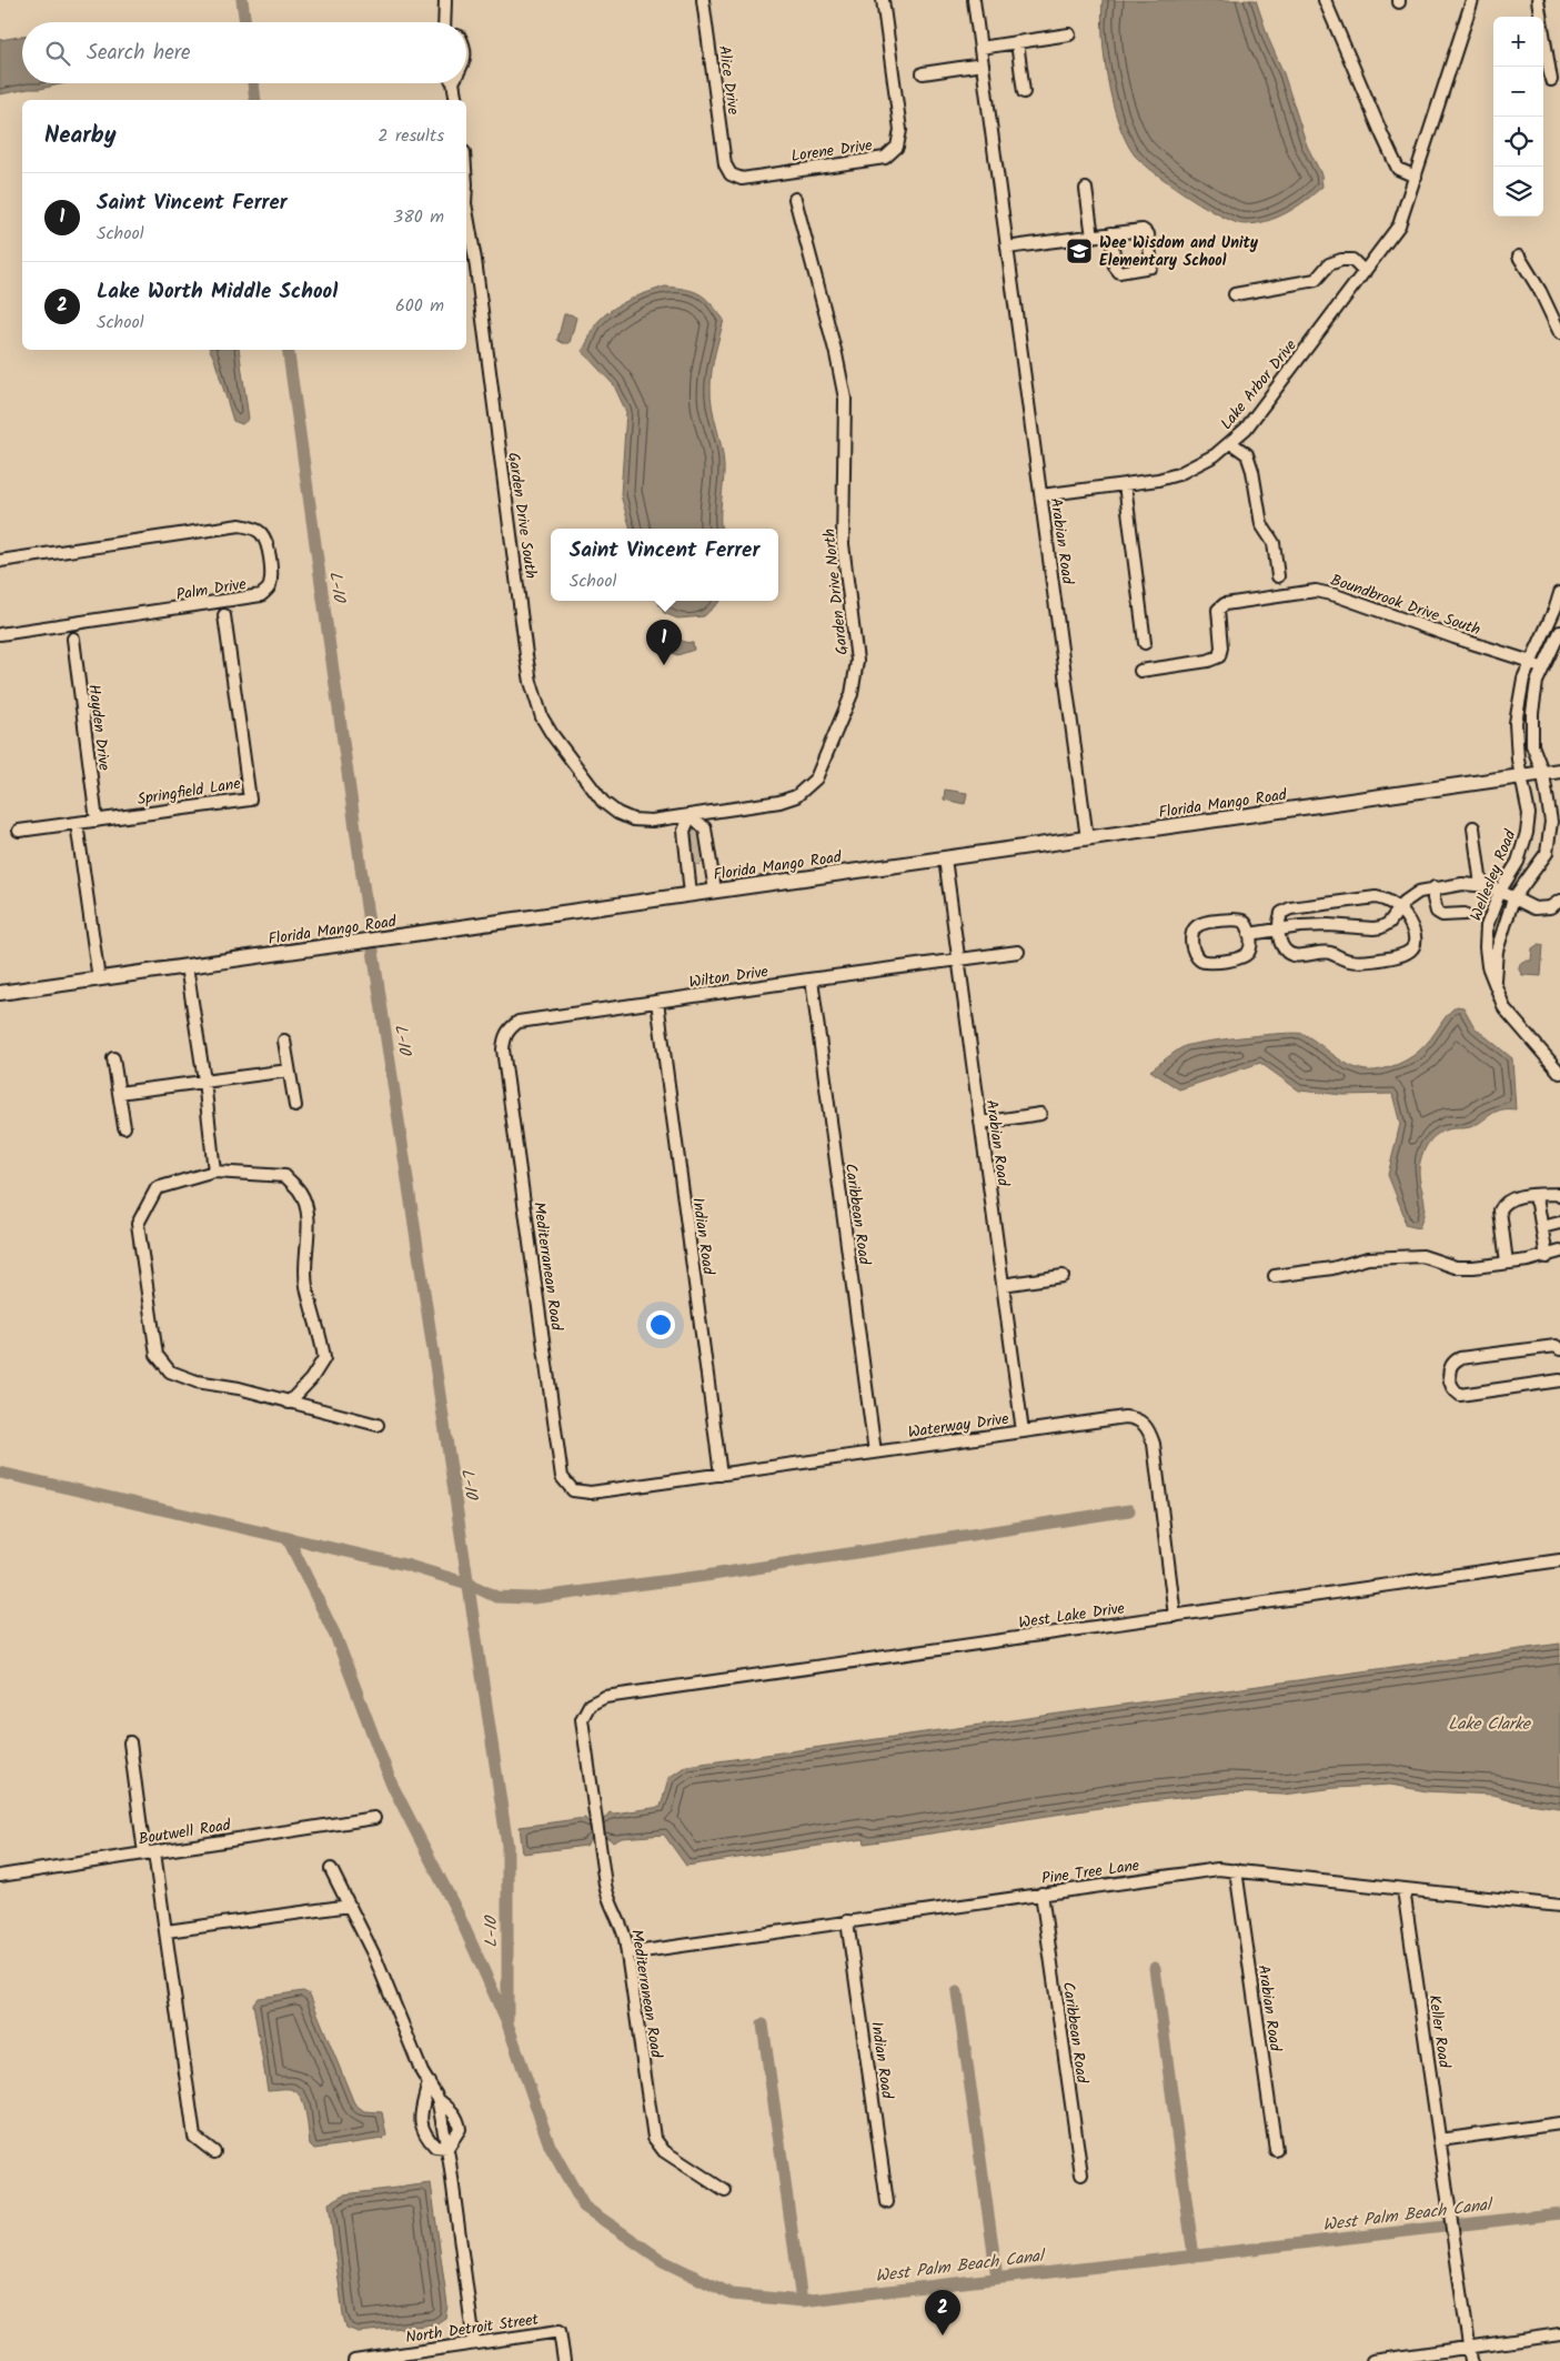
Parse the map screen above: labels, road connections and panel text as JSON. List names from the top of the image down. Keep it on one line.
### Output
{"streets":{"street":["Alice Drive","Lorene Drive","Lake Arbor Drive","Garden Drive South","Arabian Road","Palm Drive","Garden Drive North","Boundbrook Drive South","Hayden Drive","Springfield Lane","Florida Mango Road","Wellesley Road","Wilton Drive","Caribbean Road","Indian Road","Mediterranean Road","Waterway Drive","West Lake Drive","Boutwell Road","Pine Tree Lane","Keller Road","North Detroit Street"]},"crossings":[["Alice Drive","Lorene Drive"],["Lake Arbor Drive","Arabian Road"],["Garden Drive South","Garden Drive North"],["Arabian Road","Florida Mango Road"],["Arabian Road","Wilton Drive"],["Arabian Road","Waterway Drive"],["Arabian Road","Pine Tree Lane"],["Boundbrook Drive South","Wellesley Road"],["Hayden Drive","Springfield Lane"],["Florida Mango Road","Wellesley Road"],["Wilton Drive","Caribbean Road"],["Wilton Drive","Indian Road"],["Wilton Drive","Mediterranean Road"],["Caribbean Road","Waterway Drive"],["Caribbean Road","Pine Tree Lane"],["Indian Road","Waterway Drive"],["Indian Road","Pine Tree Lane"],["Mediterranean Road","Waterway Drive"],["Mediterranean Road","West Lake Drive"],["Mediterranean Road","Pine Tree Lane"],["Waterway Drive","West Lake Drive"],["Pine Tree Lane","Keller Road"]],"water":["L-10","Lake Clarke","West Palm Beach Canal"],"places":{"school or university":["Wee Wisdom and Unity Elementary School"]},"page":{"map_buttons":["+","−"],"search":"Search here","heading":["Nearby","2 results"],"list":[{"mark":"1","name":"Saint Vincent Ferrer","note":"School","value":"380 m"},{"mark":"2","name":"Lake Worth Middle School","note":"School","value":"600 m"}],"popup":["Saint Vincent Ferrer","School"],"pins":["1","2"]}}
